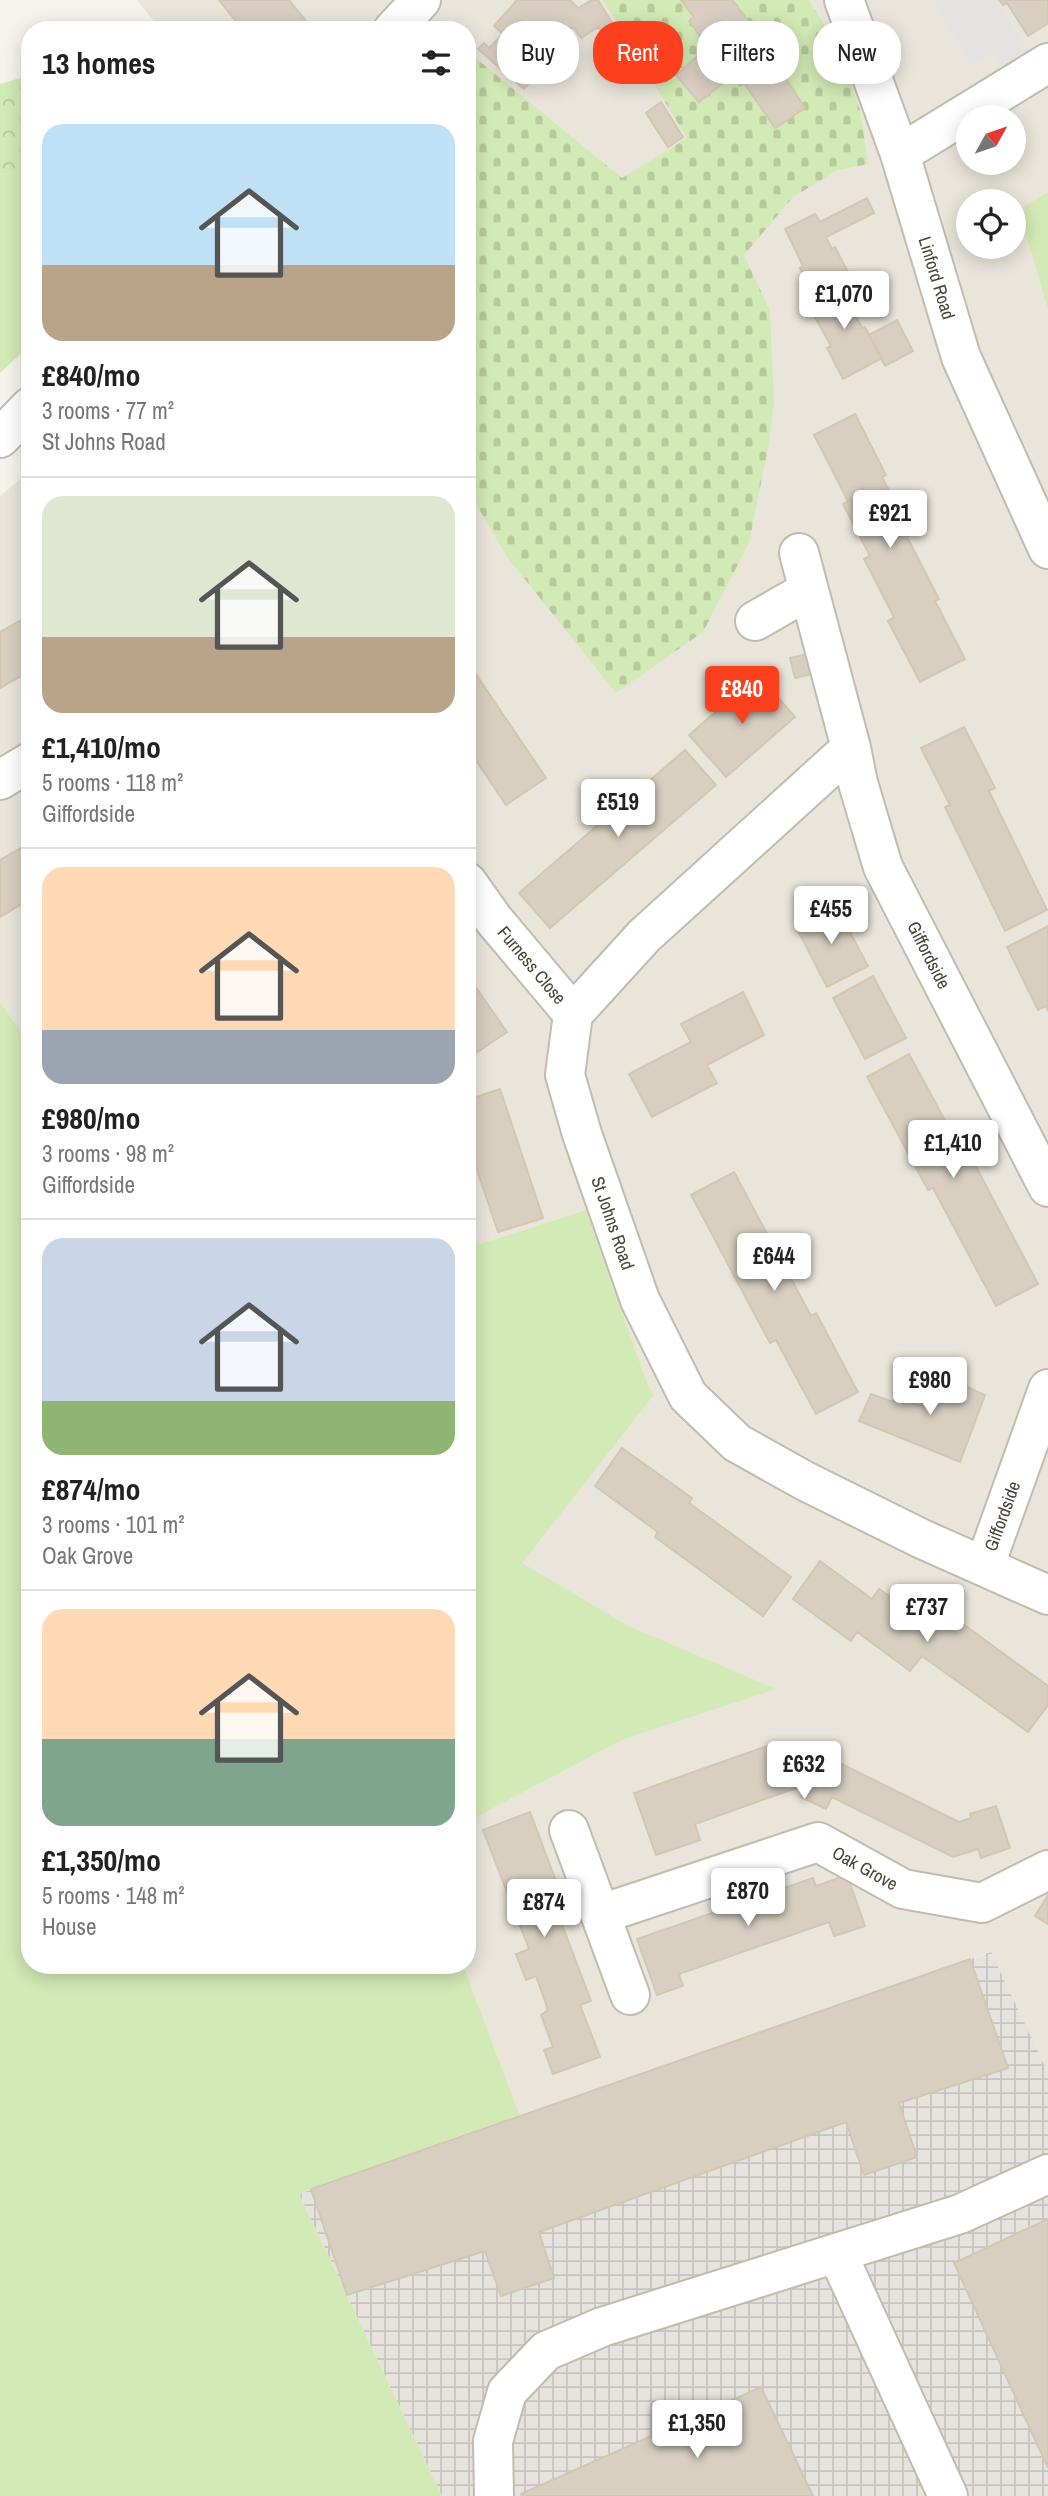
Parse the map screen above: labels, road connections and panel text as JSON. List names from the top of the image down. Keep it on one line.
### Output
{"streets":{"street":["Linford Road","Giffordside","Furness Close","St Johns Road","Oak Grove"]},"crossings":[["Giffordside","St Johns Road"],["Furness Close","St Johns Road"]],"north":"top right","page":{"chip":["Buy","Rent","Filters","New"],"heading":"13 homes","list":[{"name":"£840/mo","note":"3 rooms · 77 m² · St Johns Road"},{"name":"£1,410/mo","note":"5 rooms · 118 m² · Giffordside"},{"name":"£980/mo","note":"3 rooms · 98 m² · Giffordside"},{"name":"£874/mo","note":"3 rooms · 101 m² · Oak Grove"},{"name":"£1,350/mo","note":"5 rooms · 148 m² · House"}],"price":["£1,070","£921","£840","£519","£455","£1,410","£644","£980","£737","£632","£870","£874","£1,350"]}}
